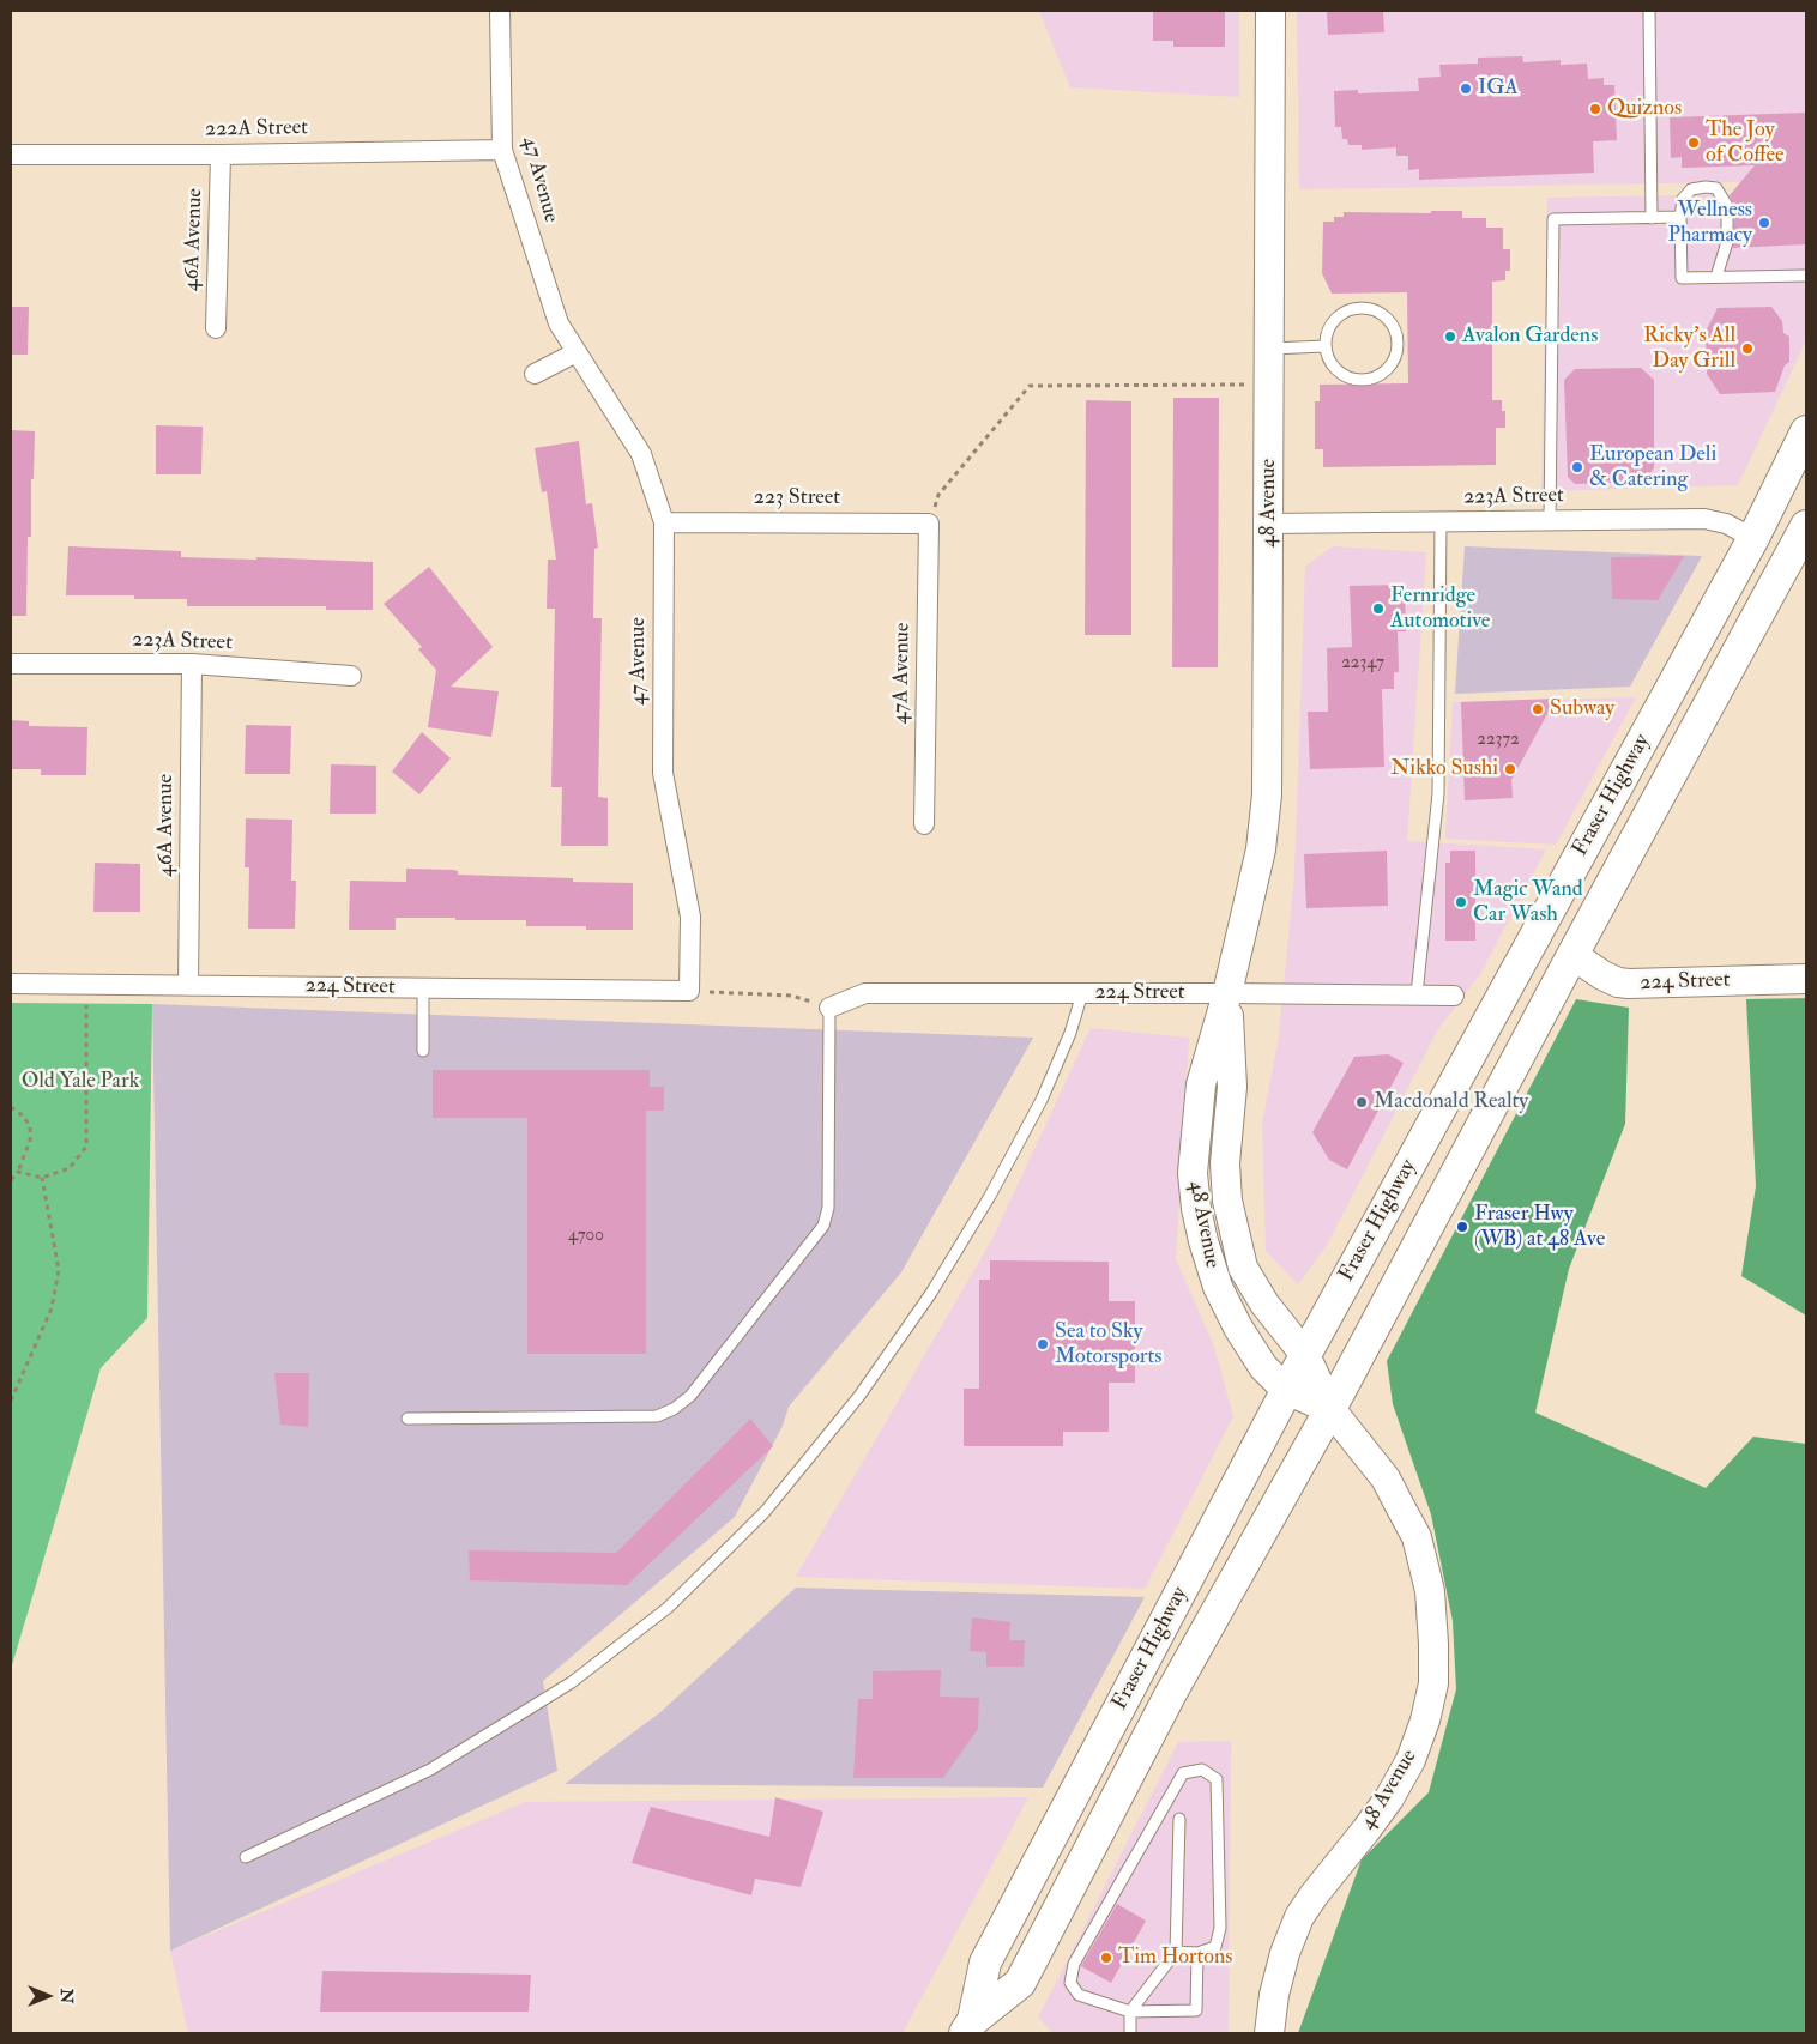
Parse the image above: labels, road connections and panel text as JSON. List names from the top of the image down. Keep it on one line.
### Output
{"streets":{"main road":["48 Avenue","Fraser Highway","224 Street"],"street":["222A Street","47 Avenue","46A Avenue","223A Street","223 Street","47A Avenue"]},"crossings":[["222A Street","47 Avenue"],["222A Street","46A Avenue"],["47 Avenue","223 Street"],["47 Avenue","224 Street"],["46A Avenue","223A Street"],["46A Avenue","224 Street"],["223A Street","48 Avenue"],["223A Street","Fraser Highway"],["223 Street","47A Avenue"],["48 Avenue","Fraser Highway"],["48 Avenue","224 Street"],["Fraser Highway","224 Street"]],"parks":["Old Yale Park"],"places":["IGA","Quiznos","The Joy of Coffee","Wellness Pharmacy","Avalon Gardens","Ricky's All Day Grill","European Deli & Catering","Fernridge Automotive","Subway","Nikko Sushi","Magic Wand Car Wash","Macdonald Realty","Fraser Hwy (WB) at 48 Ave","Sea to Sky Motorsports","Tim Hortons"],"house_numbers":["22347","22372","4700"],"north":"right"}
